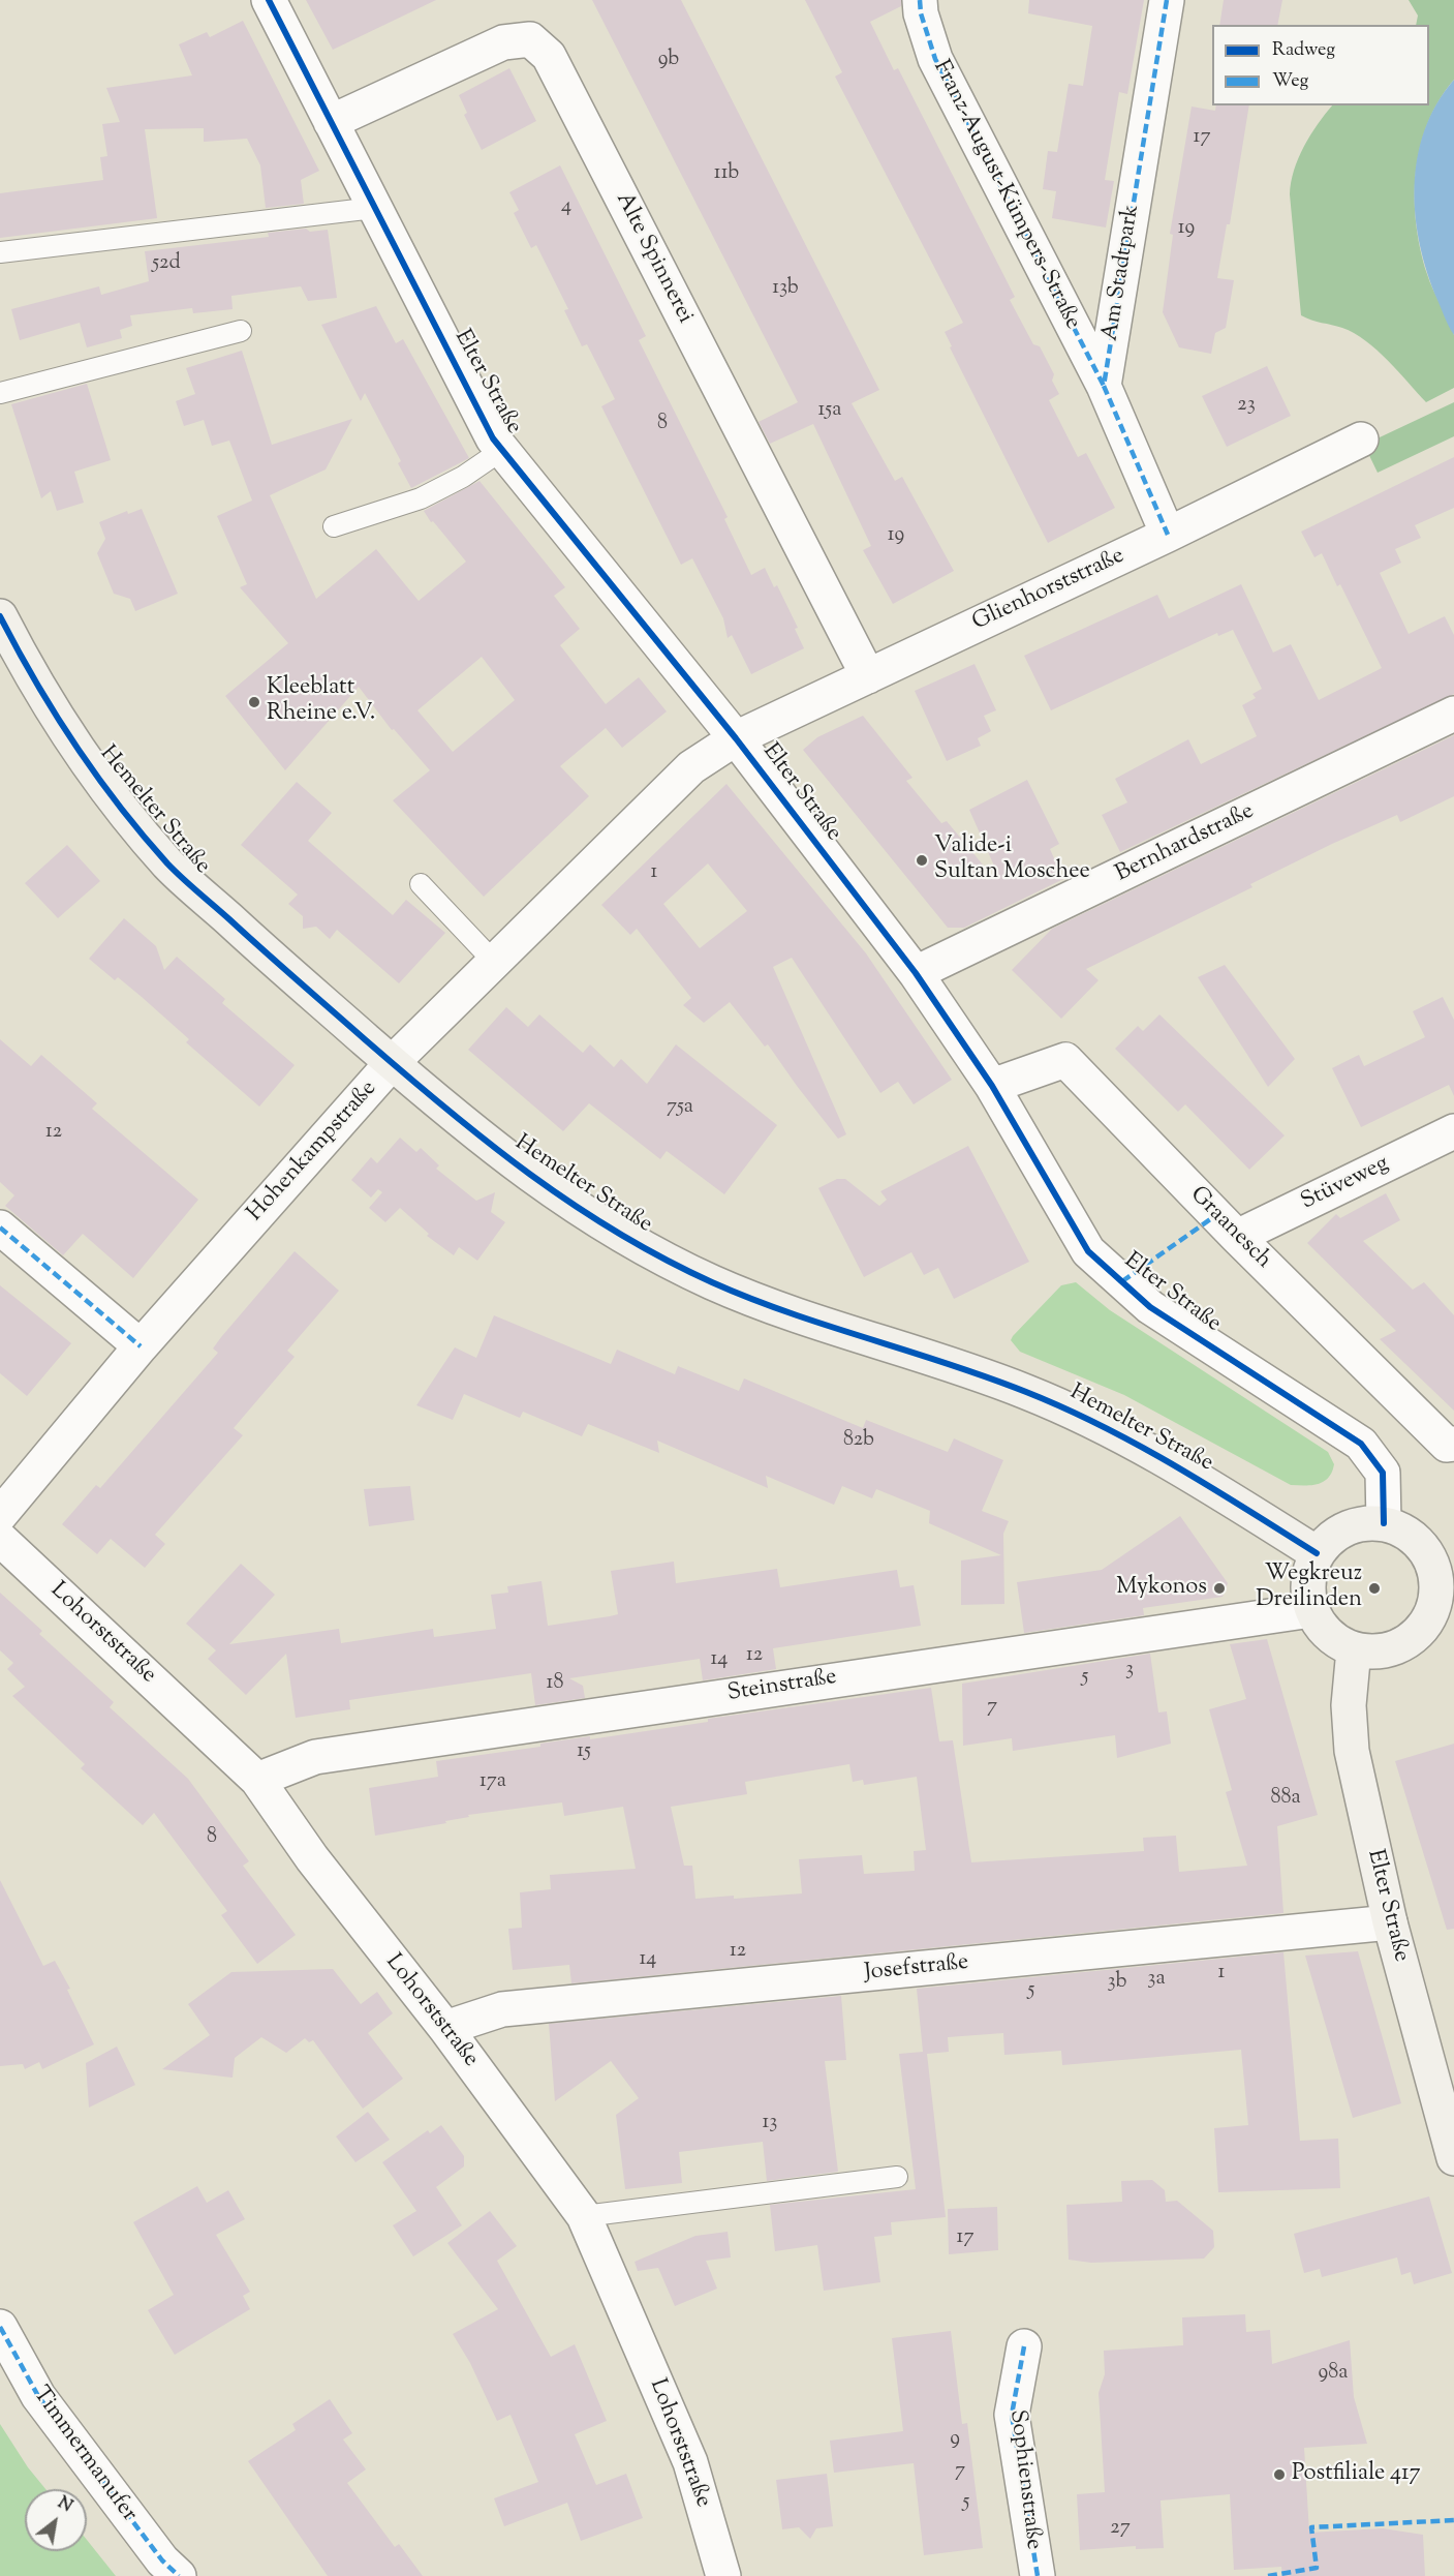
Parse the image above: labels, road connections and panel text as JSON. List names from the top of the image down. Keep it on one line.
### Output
{"streets":{"main road":["Elter Straße","Hemelter Straße"],"street":["Franz-August-Kümpers-Straße","Alte Spinnerei","Am Stadtpark","Glienhorststraße","Bernhardstraße","Hohenkampstraße","Stüveweg","Graanesch","Lohorststraße","Steinstraße","Josefstraße","Timmermanufer","Sophienstraße"]},"crossings":[["Franz-August-Kümpers-Straße","Am Stadtpark"],["Alte Spinnerei","Elter Straße"],["Alte Spinnerei","Glienhorststraße"],["Elter Straße","Glienhorststraße"],["Elter Straße","Hemelter Straße"],["Elter Straße","Bernhardstraße"],["Elter Straße","Hohenkampstraße"],["Elter Straße","Graanesch"],["Elter Straße","Steinstraße"],["Elter Straße","Josefstraße"],["Glienhorststraße","Hohenkampstraße"],["Hemelter Straße","Hohenkampstraße"],["Hemelter Straße","Steinstraße"],["Stüveweg","Graanesch"],["Lohorststraße","Steinstraße"],["Lohorststraße","Josefstraße"]],"places":["Kleeblatt Rheine e.V.","Valide-i Sultan Moschee","Mykonos","Wegkreuz Dreilinden","Postfiliale 417"],"house_numbers":["9b","17","11b","4","19","52d","13b","23","15a","8","19","1","75a","12","82b","12","14","3","5","18","7","15","17a","88a","8","12","14","1","3a","3b","5","13","17","98a","9","7","5","27"],"legend":["Radweg","Weg"],"north":"top right"}
